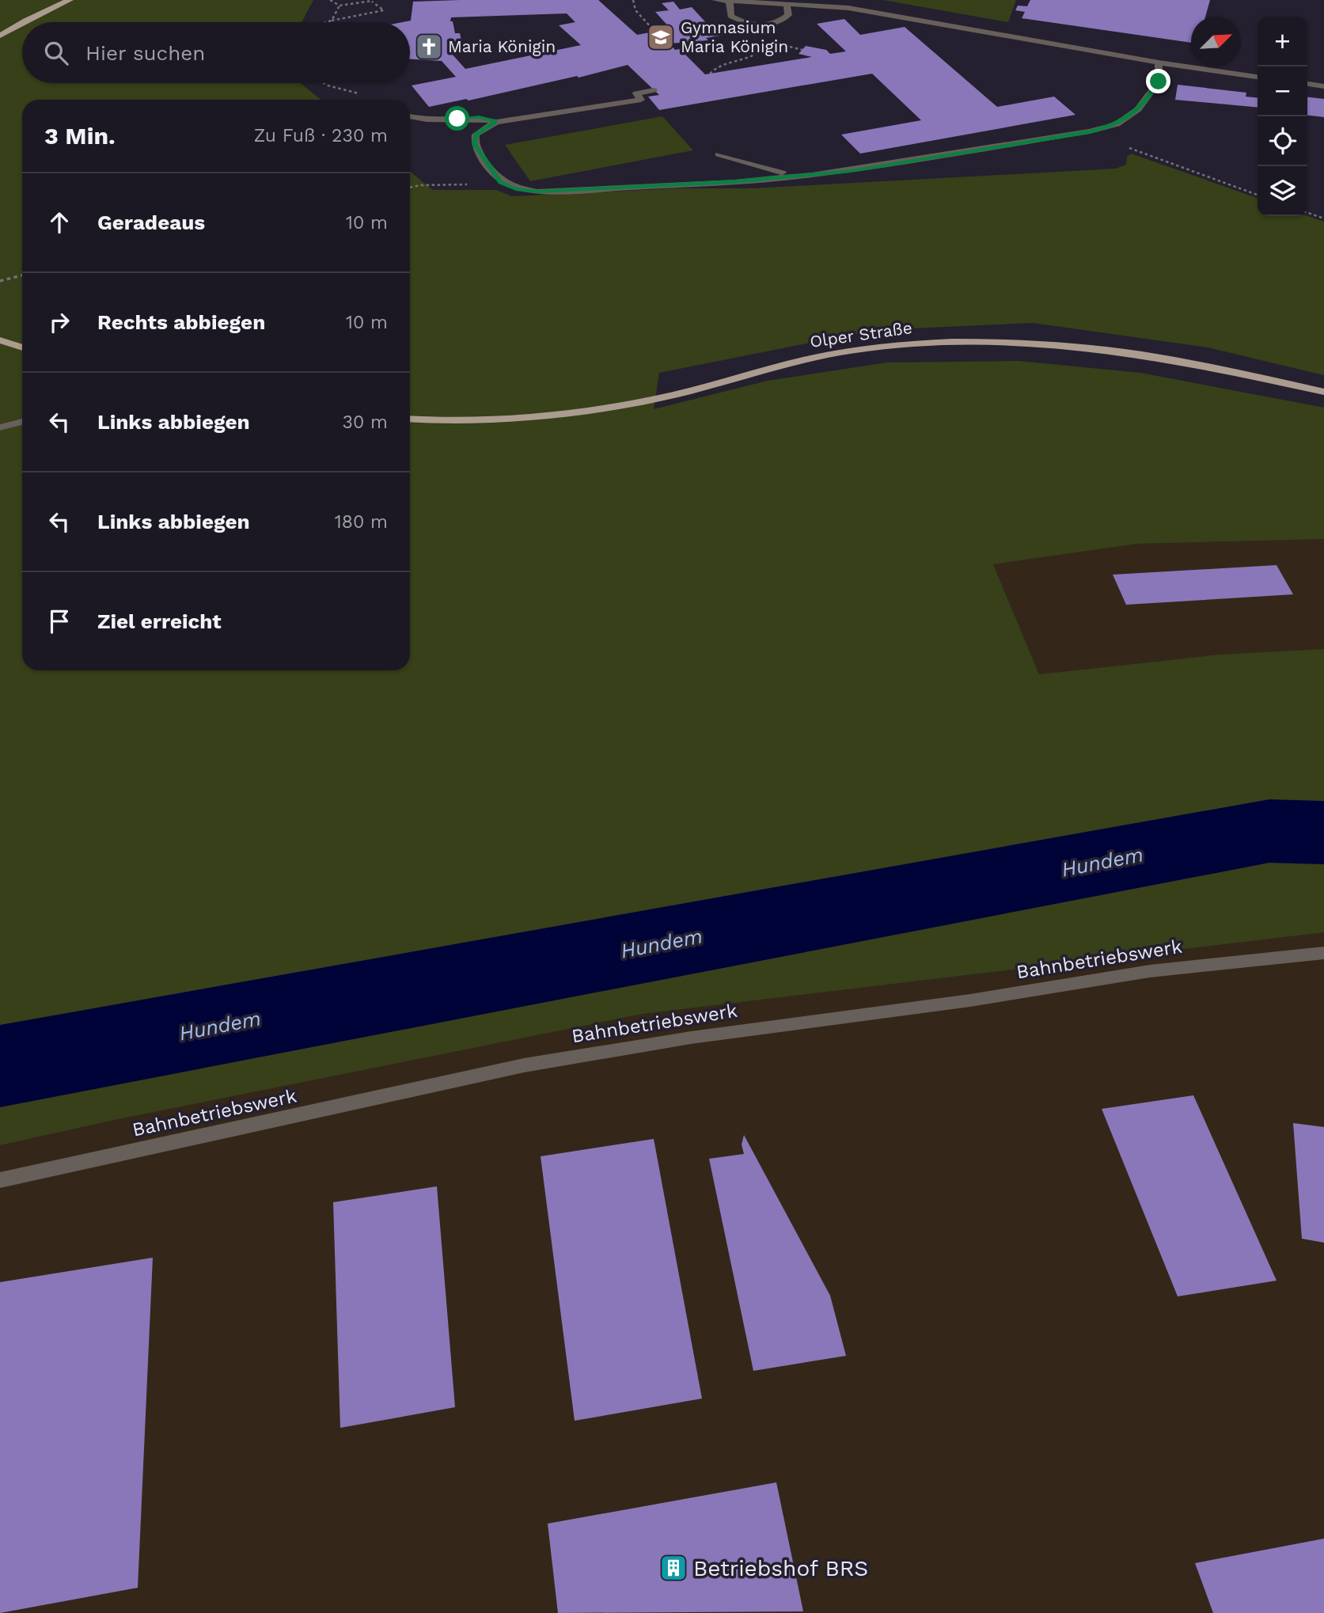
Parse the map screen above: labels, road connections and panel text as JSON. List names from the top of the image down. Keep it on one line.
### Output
{"streets":{"main road":["Olper Straße"],"street":["Bahnbetriebswerk"]},"water":["Hundem"],"places":{"school or university":["Gymnasium Maria Königin"],"church":["Maria Königin"],"building":["Betriebshof BRS"]},"north":"top right","page":{"map_buttons":["+","−"],"search":"Hier suchen","heading":["3 Min.","Zu Fuß · 230 m"],"list":[["Geradeaus","10 m"],["Rechts abbiegen","10 m"],["Links abbiegen","30 m"],["Links abbiegen","180 m"],"Ziel erreicht"]}}
